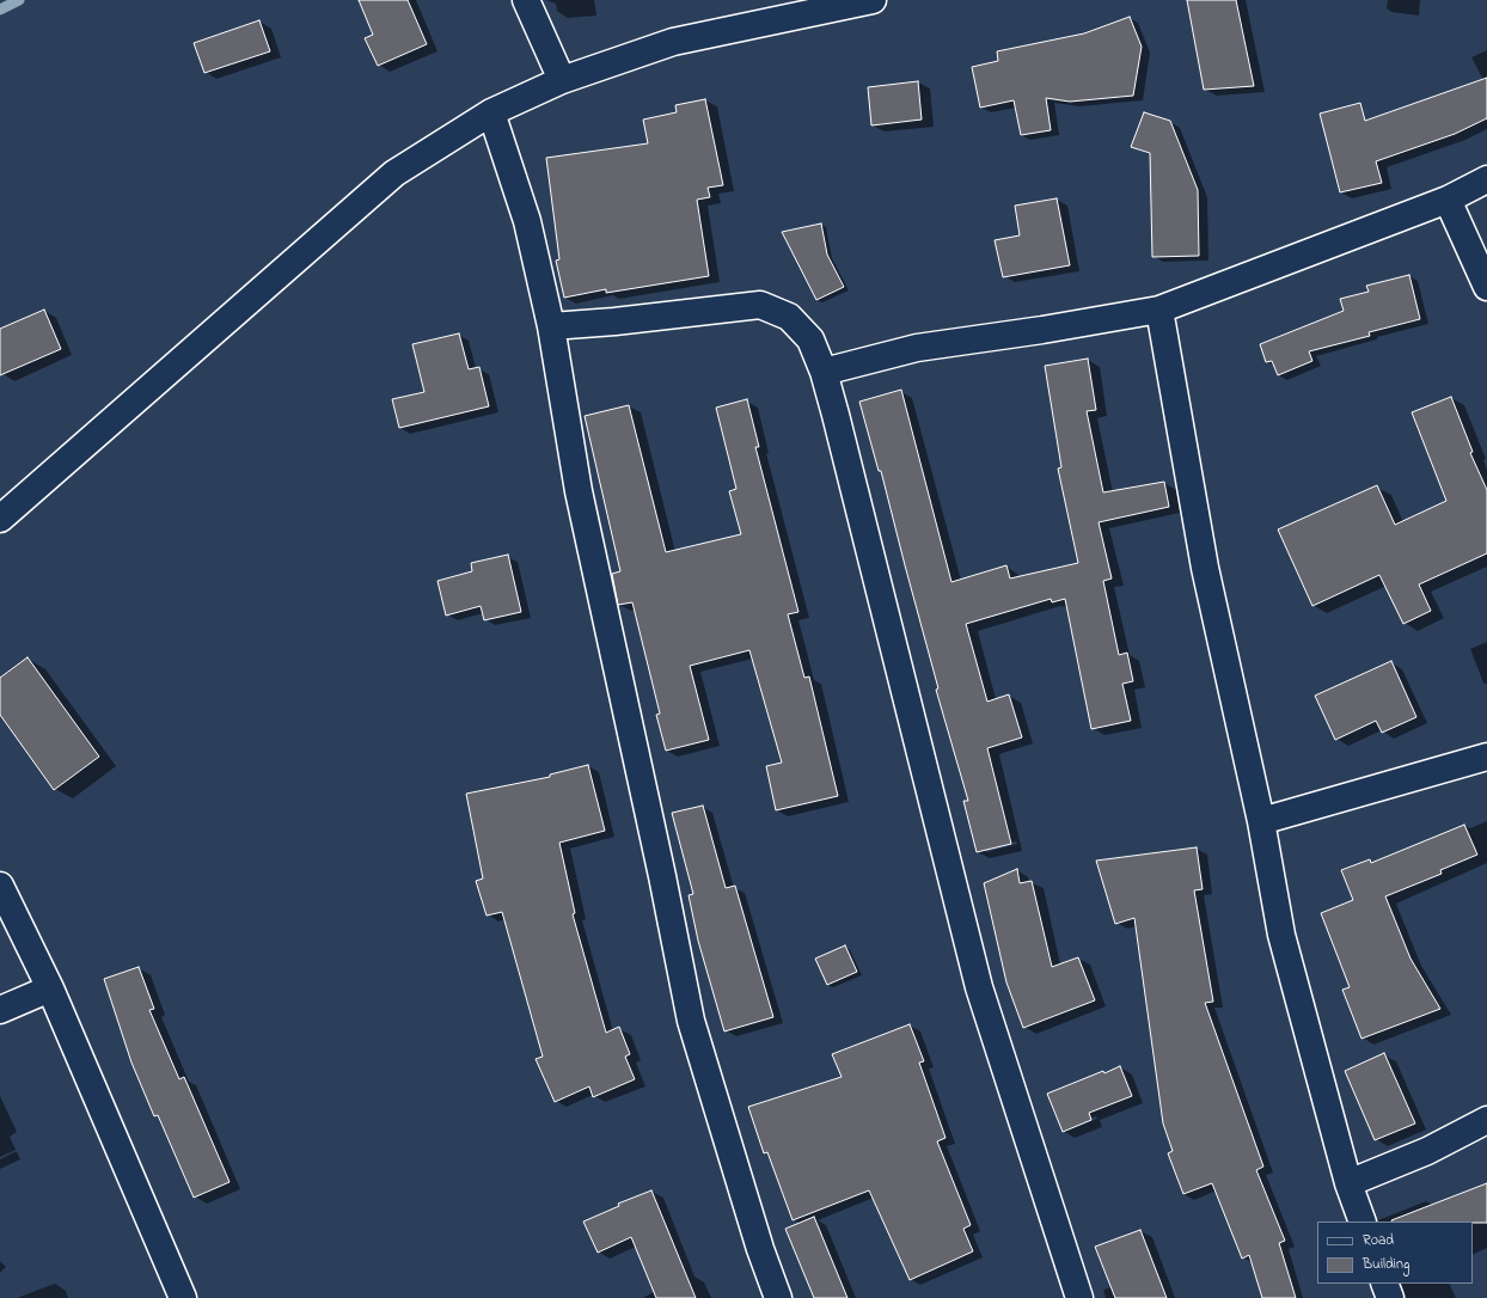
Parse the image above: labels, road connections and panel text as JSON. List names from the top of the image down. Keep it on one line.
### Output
{"legend":["Road","Building"]}
